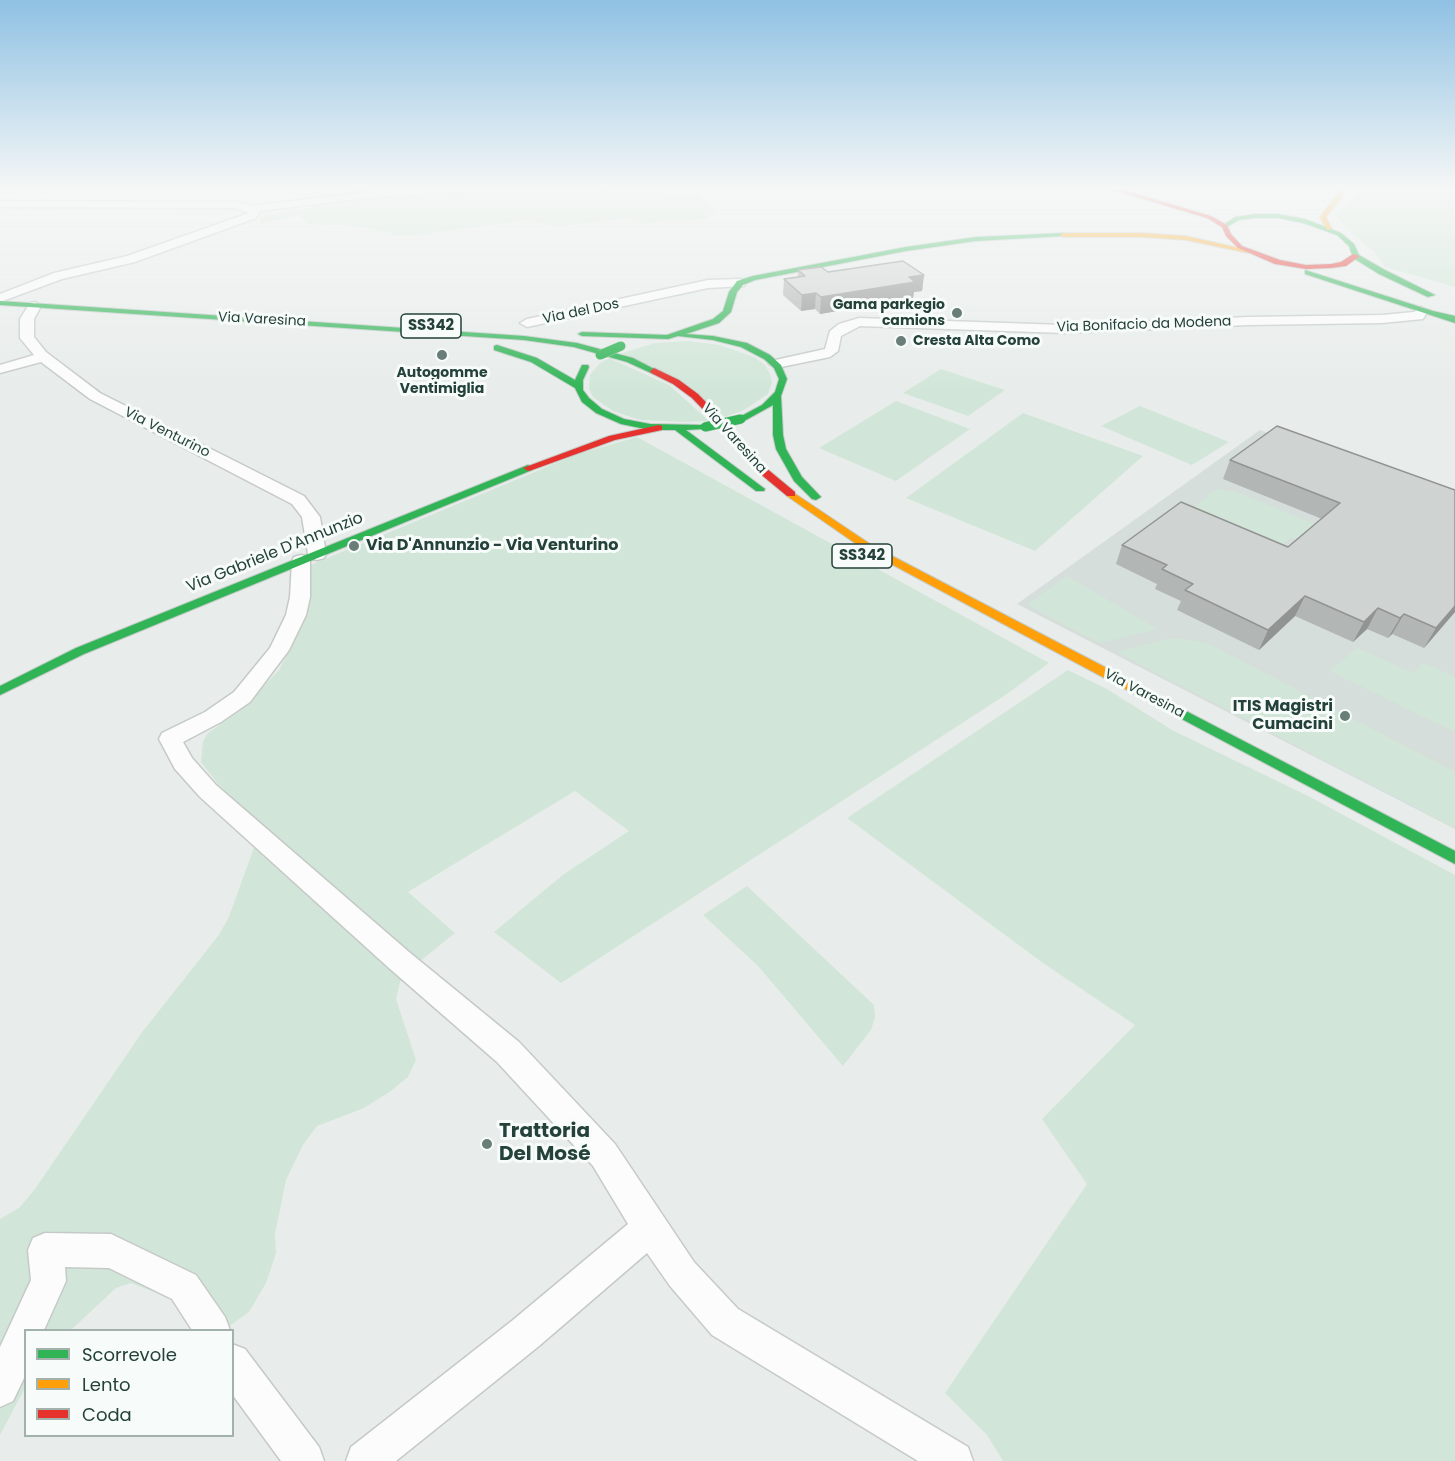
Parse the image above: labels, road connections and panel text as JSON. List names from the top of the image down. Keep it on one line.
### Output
{"streets":{"main road":["Via del Dos","Via Varesina","SS342","Via Gabriele D'Annunzio"],"street":["Via Bonifacio da Modena","Via Venturino"]},"crossings":[["Via Varesina","SS342"],["Via Varesina","Via Venturino"],["Via Venturino","Via Gabriele D'Annunzio"]],"places":["Gama parkegio camions","Cresta Alta Como","Autogomme Ventimiglia","Via D'Annunzio - Via Venturino","ITIS Magistri Cumacini","Trattoria Del Mosé"],"legend":["Scorrevole","Lento","Coda"]}
